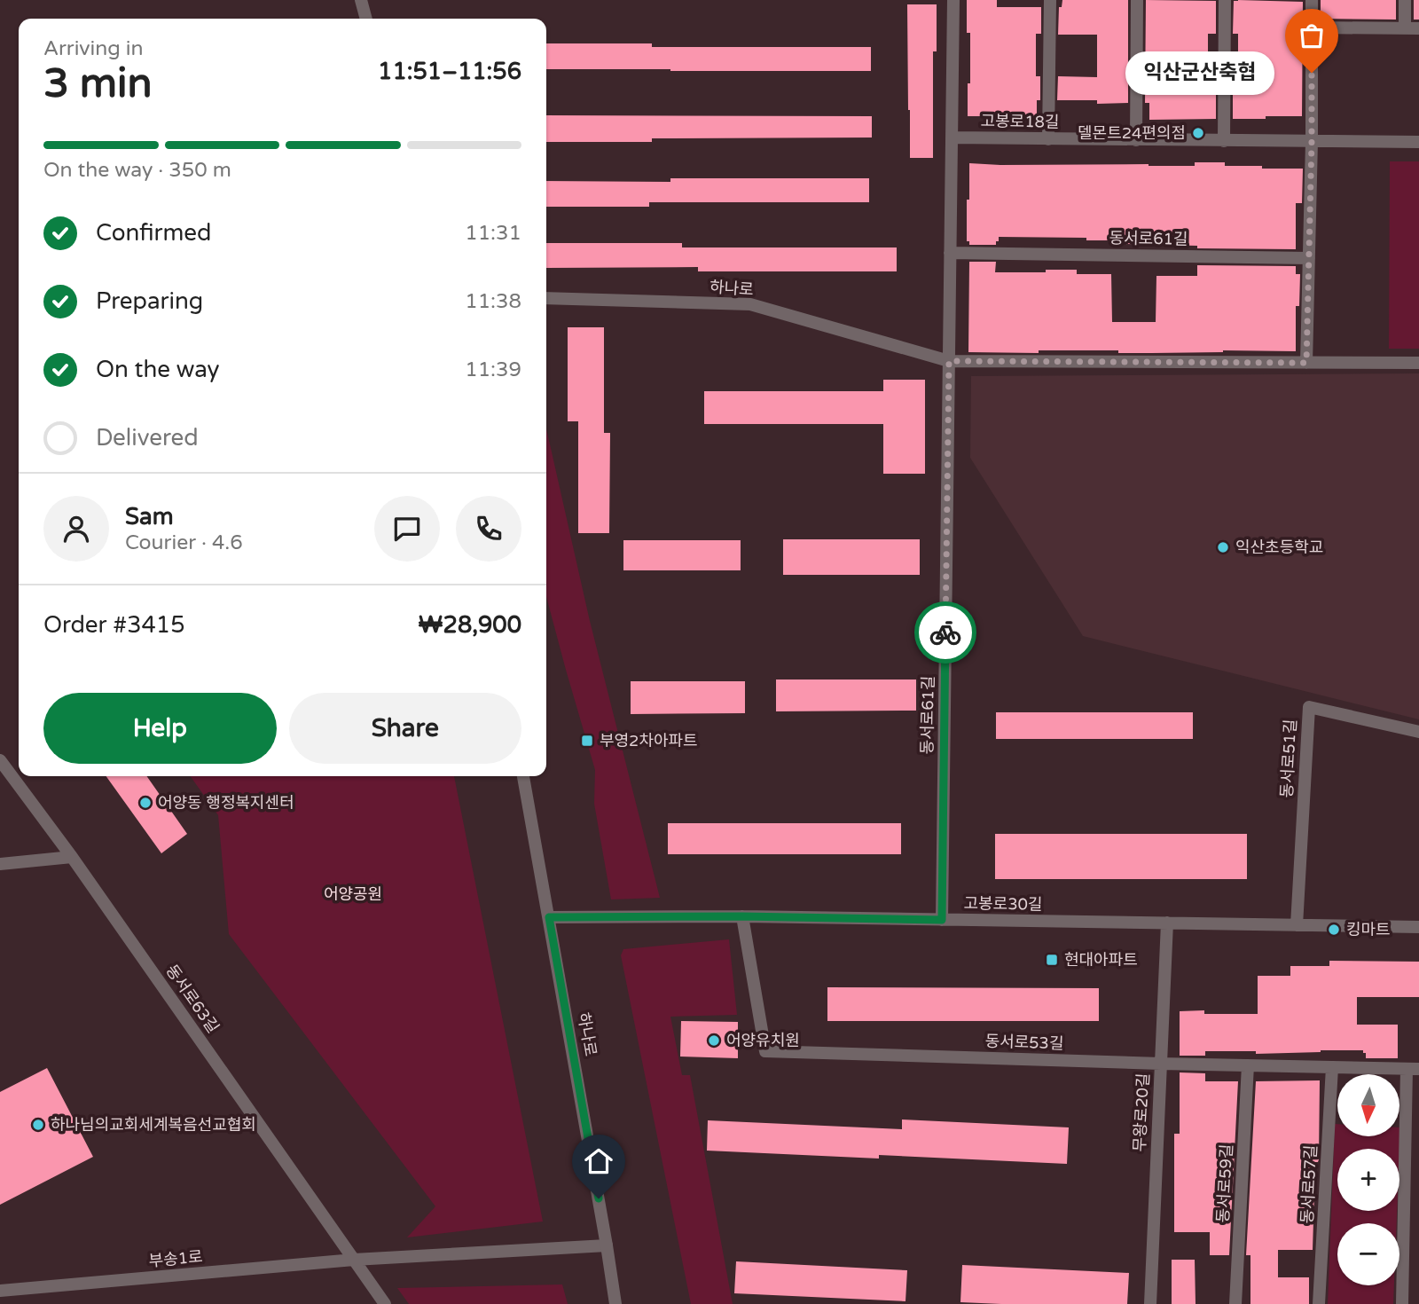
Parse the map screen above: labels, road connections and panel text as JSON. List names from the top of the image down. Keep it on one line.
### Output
{"streets":{"street":["고봉로18길","동서로61길","하나로","동서로51길","고봉로30길","동서로63길","동서로53길","무왕로20길","동서로59길","동서로57길","부송1로"]},"crossings":[["고봉로18길","동서로61길"],["동서로61길","하나로"],["동서로61길","고봉로30길"],["하나로","고봉로30길"],["하나로","부송1로"],["동서로51길","고봉로30길"],["고봉로30길","동서로53길"],["고봉로30길","무왕로20길"],["동서로63길","부송1로"],["동서로53길","무왕로20길"],["동서로53길","동서로59길"],["동서로53길","동서로57길"]],"parks":["어양공원"],"places":{"other":["익산군산축협","델몬트24편의점","익산초등학교","어양동 행정복지센터","킹마트","어양유치원","하나님의교회세계복음선교협회"],"transit":["부영2차아파트","현대아파트"]},"north":"bottom","page":{"heading":["3 min","Arriving in","11:51–11:56"],"panel":["Sam","Courier · 4.6","Order #3415","₩28,900"],"bubble":"익산군산축협","bar":"On the way · 350 m","list":[["Confirmed","11:31"],["Preparing","11:38"],["On the way","11:39"],"Delivered"],"buttons":["Help","Share"],"map_buttons":["+","−"]}}
